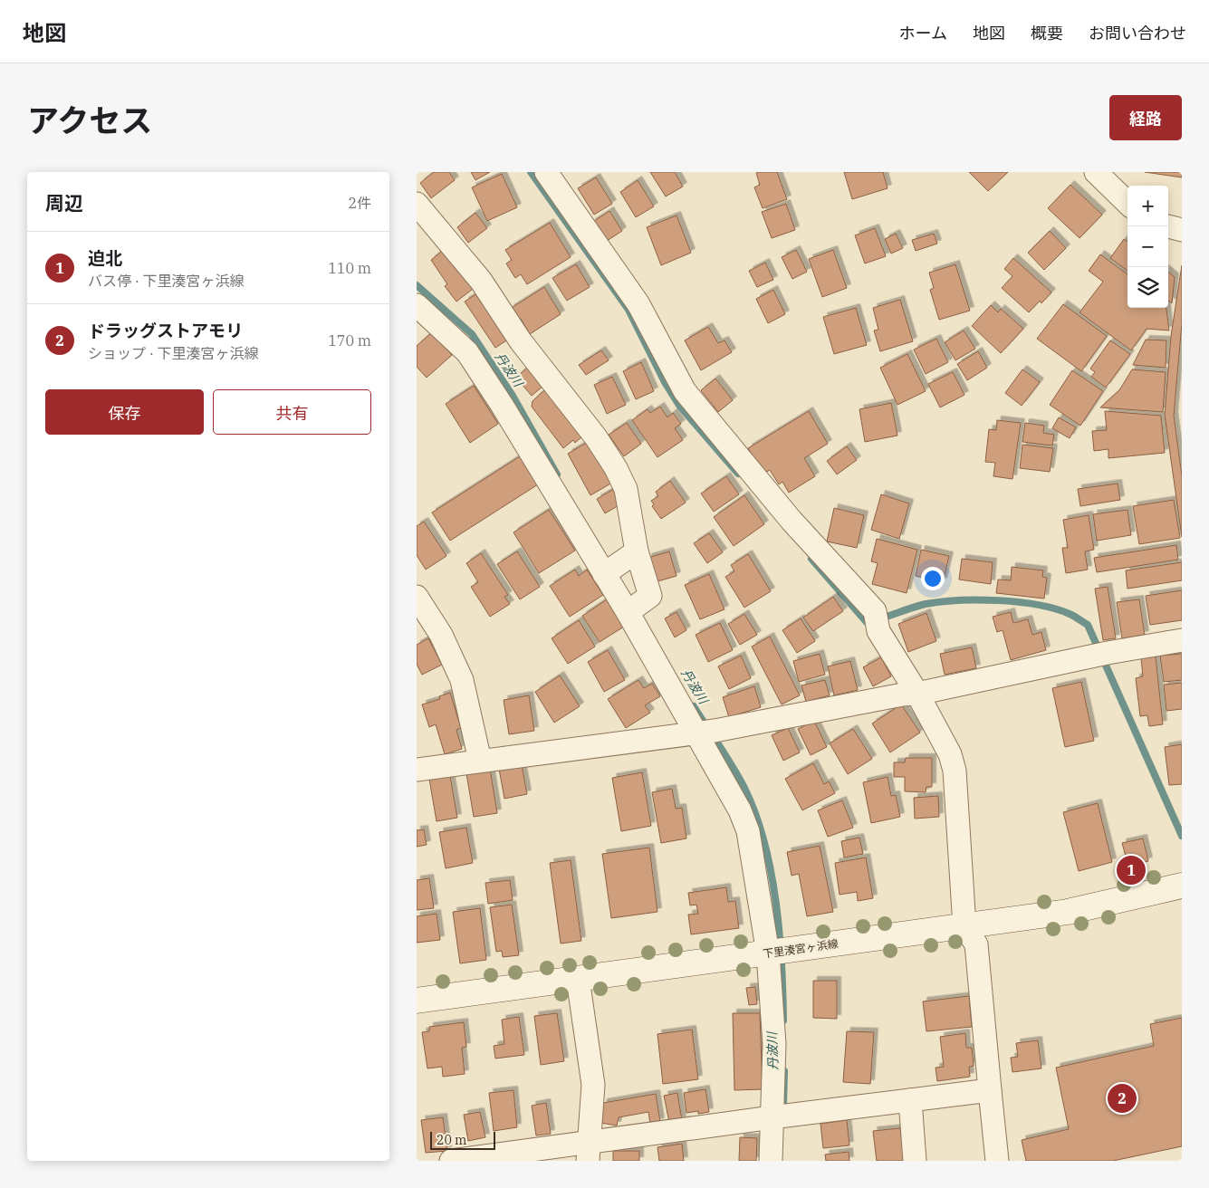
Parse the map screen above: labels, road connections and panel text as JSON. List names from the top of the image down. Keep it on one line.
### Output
{"streets":{"main road":["下里湊宮ヶ浜線"]},"water":["丹波川"],"scale_bar":"20 m","page":{"header":"地図","nav":["ホーム","地図","概要","お問い合わせ"],"title":"アクセス","buttons":["経路",["保存","共有"]],"heading":["周辺","2件"],"map_buttons":["+","−"],"list":[{"mark":"1","name":"迫北","note":"バス停 · 下里湊宮ヶ浜線","value":"110 m"},{"mark":"2","name":"ドラッグストアモリ","note":"ショップ · 下里湊宮ヶ浜線","value":"170 m"}],"pins":["1","2"],"scale":"20 m"}}
